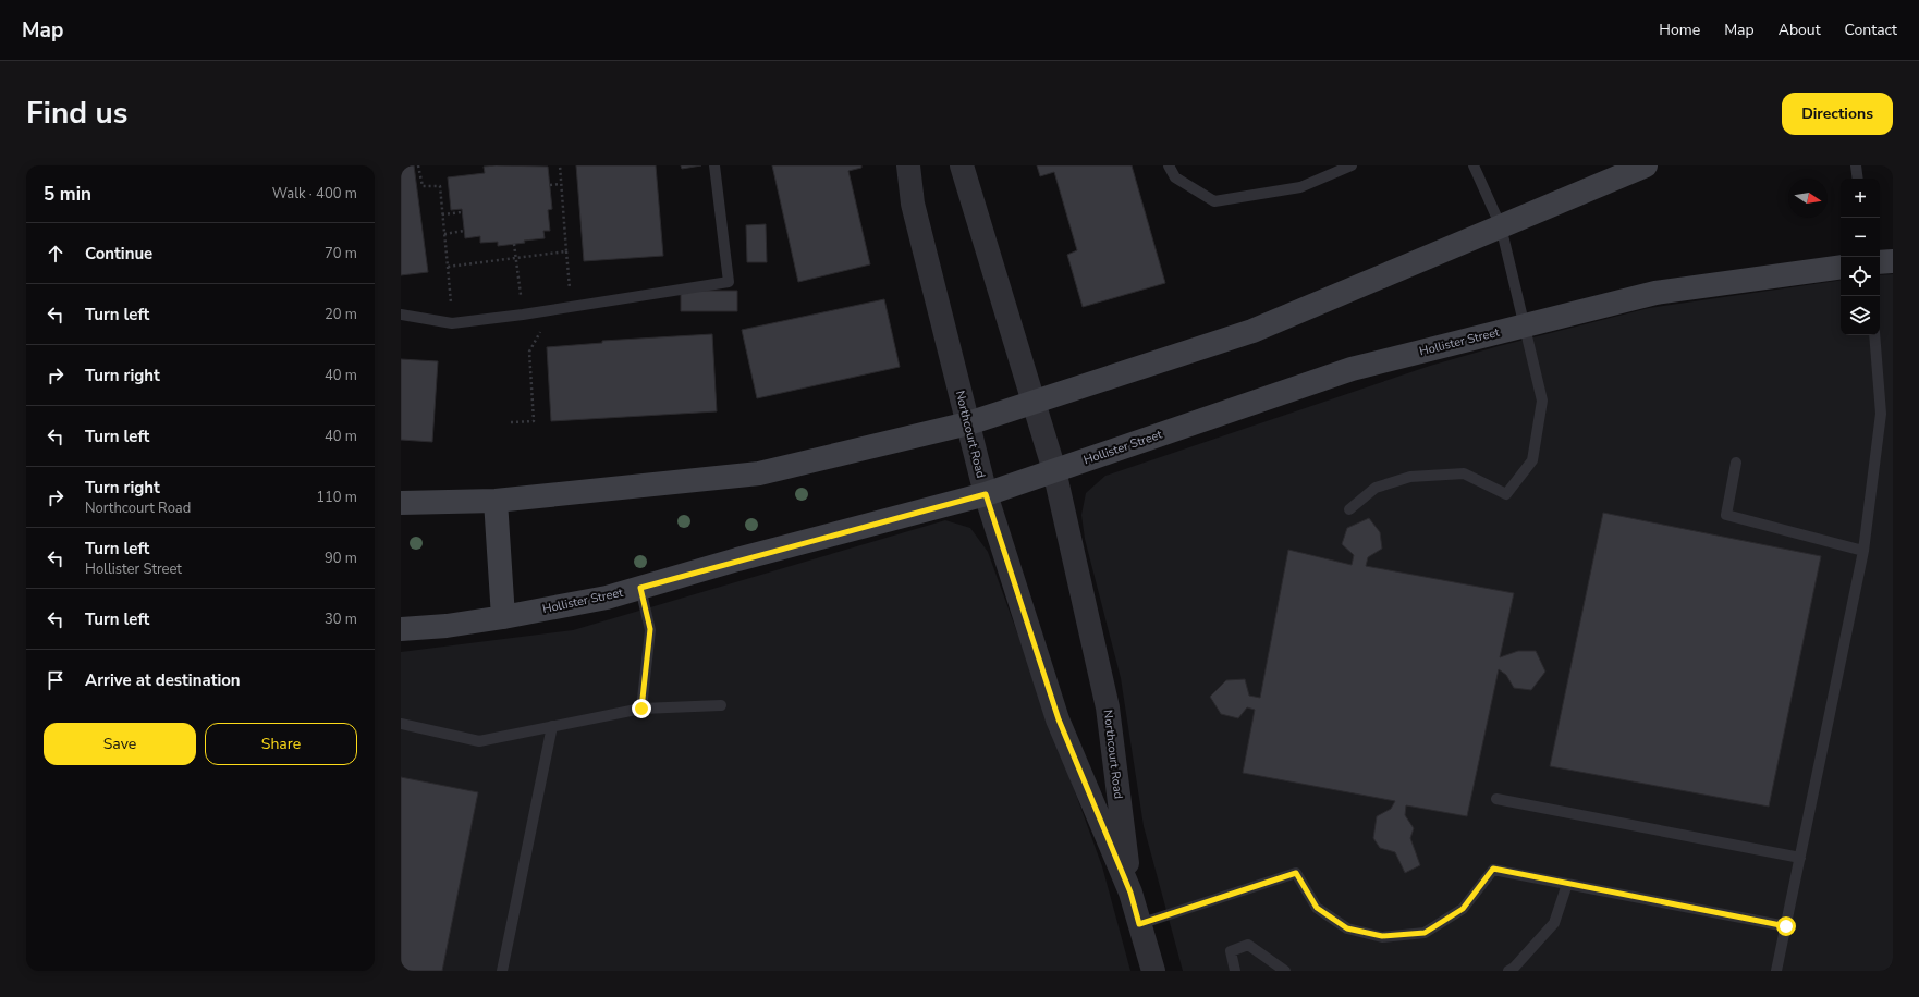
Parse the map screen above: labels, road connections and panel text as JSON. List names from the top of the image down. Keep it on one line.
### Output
{"streets":{"main road":["Hollister Street"],"street":["Northcourt Road"]},"crossings":[["Hollister Street","Northcourt Road"]],"north":"right","page":{"header":"Map","nav":["Home","Map","About","Contact"],"title":"Find us","buttons":["Directions",["Save","Share"]],"heading":["5 min","Walk · 400 m"],"map_buttons":["+","−"],"list":[["Continue","70 m"],["Turn left","20 m"],["Turn right","40 m"],["Turn left","40 m"],["Turn right","Northcourt Road","110 m"],["Turn left","Hollister Street","90 m"],["Turn left","30 m"],"Arrive at destination"]}}
